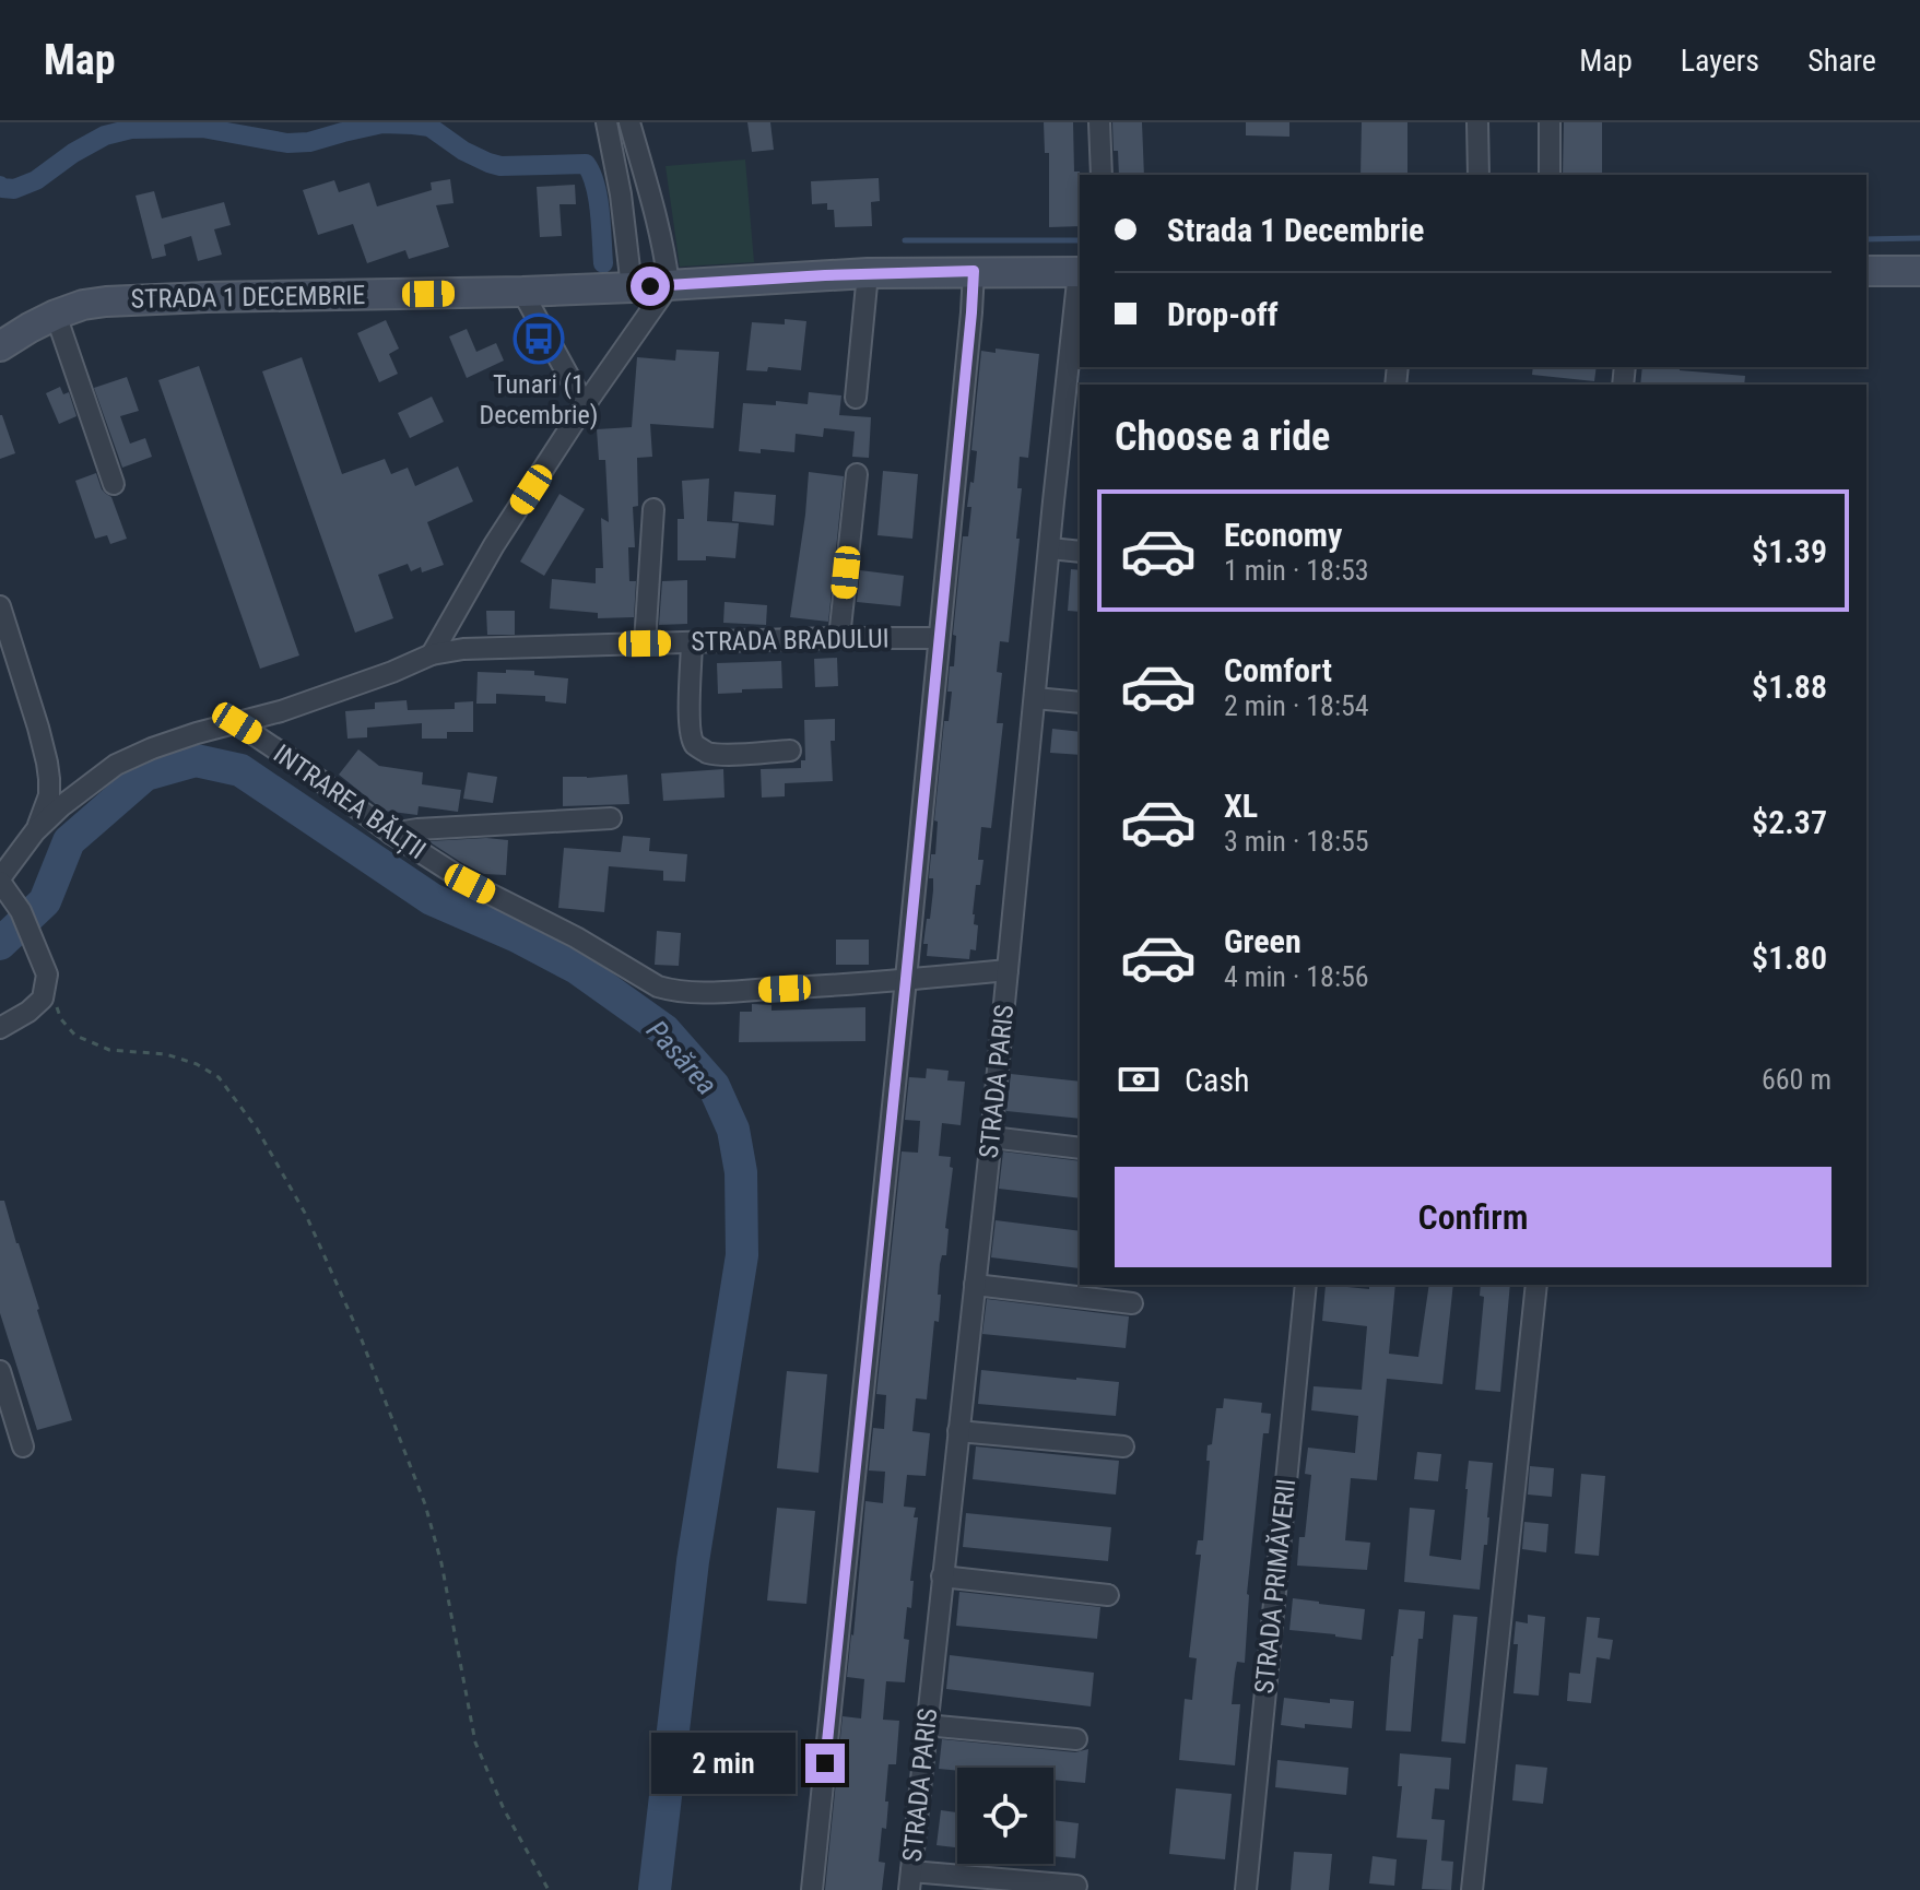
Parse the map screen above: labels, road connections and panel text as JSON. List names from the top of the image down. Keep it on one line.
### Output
{"streets":{"main road":["STRADA 1 DECEMBRIE"],"street":["STRADA BRADULUI","INTRAREA BĂLȚII","STRADA PARIS","STRADA PRIMĂVERII"]},"crossings":[["STRADA 1 DECEMBRIE","STRADA PARIS"],["STRADA BRADULUI","INTRAREA BĂLȚII"],["INTRAREA BĂLȚII","STRADA PARIS"]],"water":["Pasărea"],"places":{"bus stop":["Tunari (1 Decembrie)"]},"page":{"header":"Map","nav":["Map","Layers","Share"],"banner":["Strada 1 Decembrie","Drop-off"],"heading":"Choose a ride","list":[{"name":"Economy","note":"1 min · 18:53","value":"$1.39"},{"name":"Comfort","note":"2 min · 18:54","value":"$1.88"},{"name":"XL","note":"3 min · 18:55","value":"$2.37"},{"name":"Green","note":"4 min · 18:56","value":"$1.80"}],"pay":["Cash","660 m"],"buttons":"Confirm","bubble":"2 min"}}
